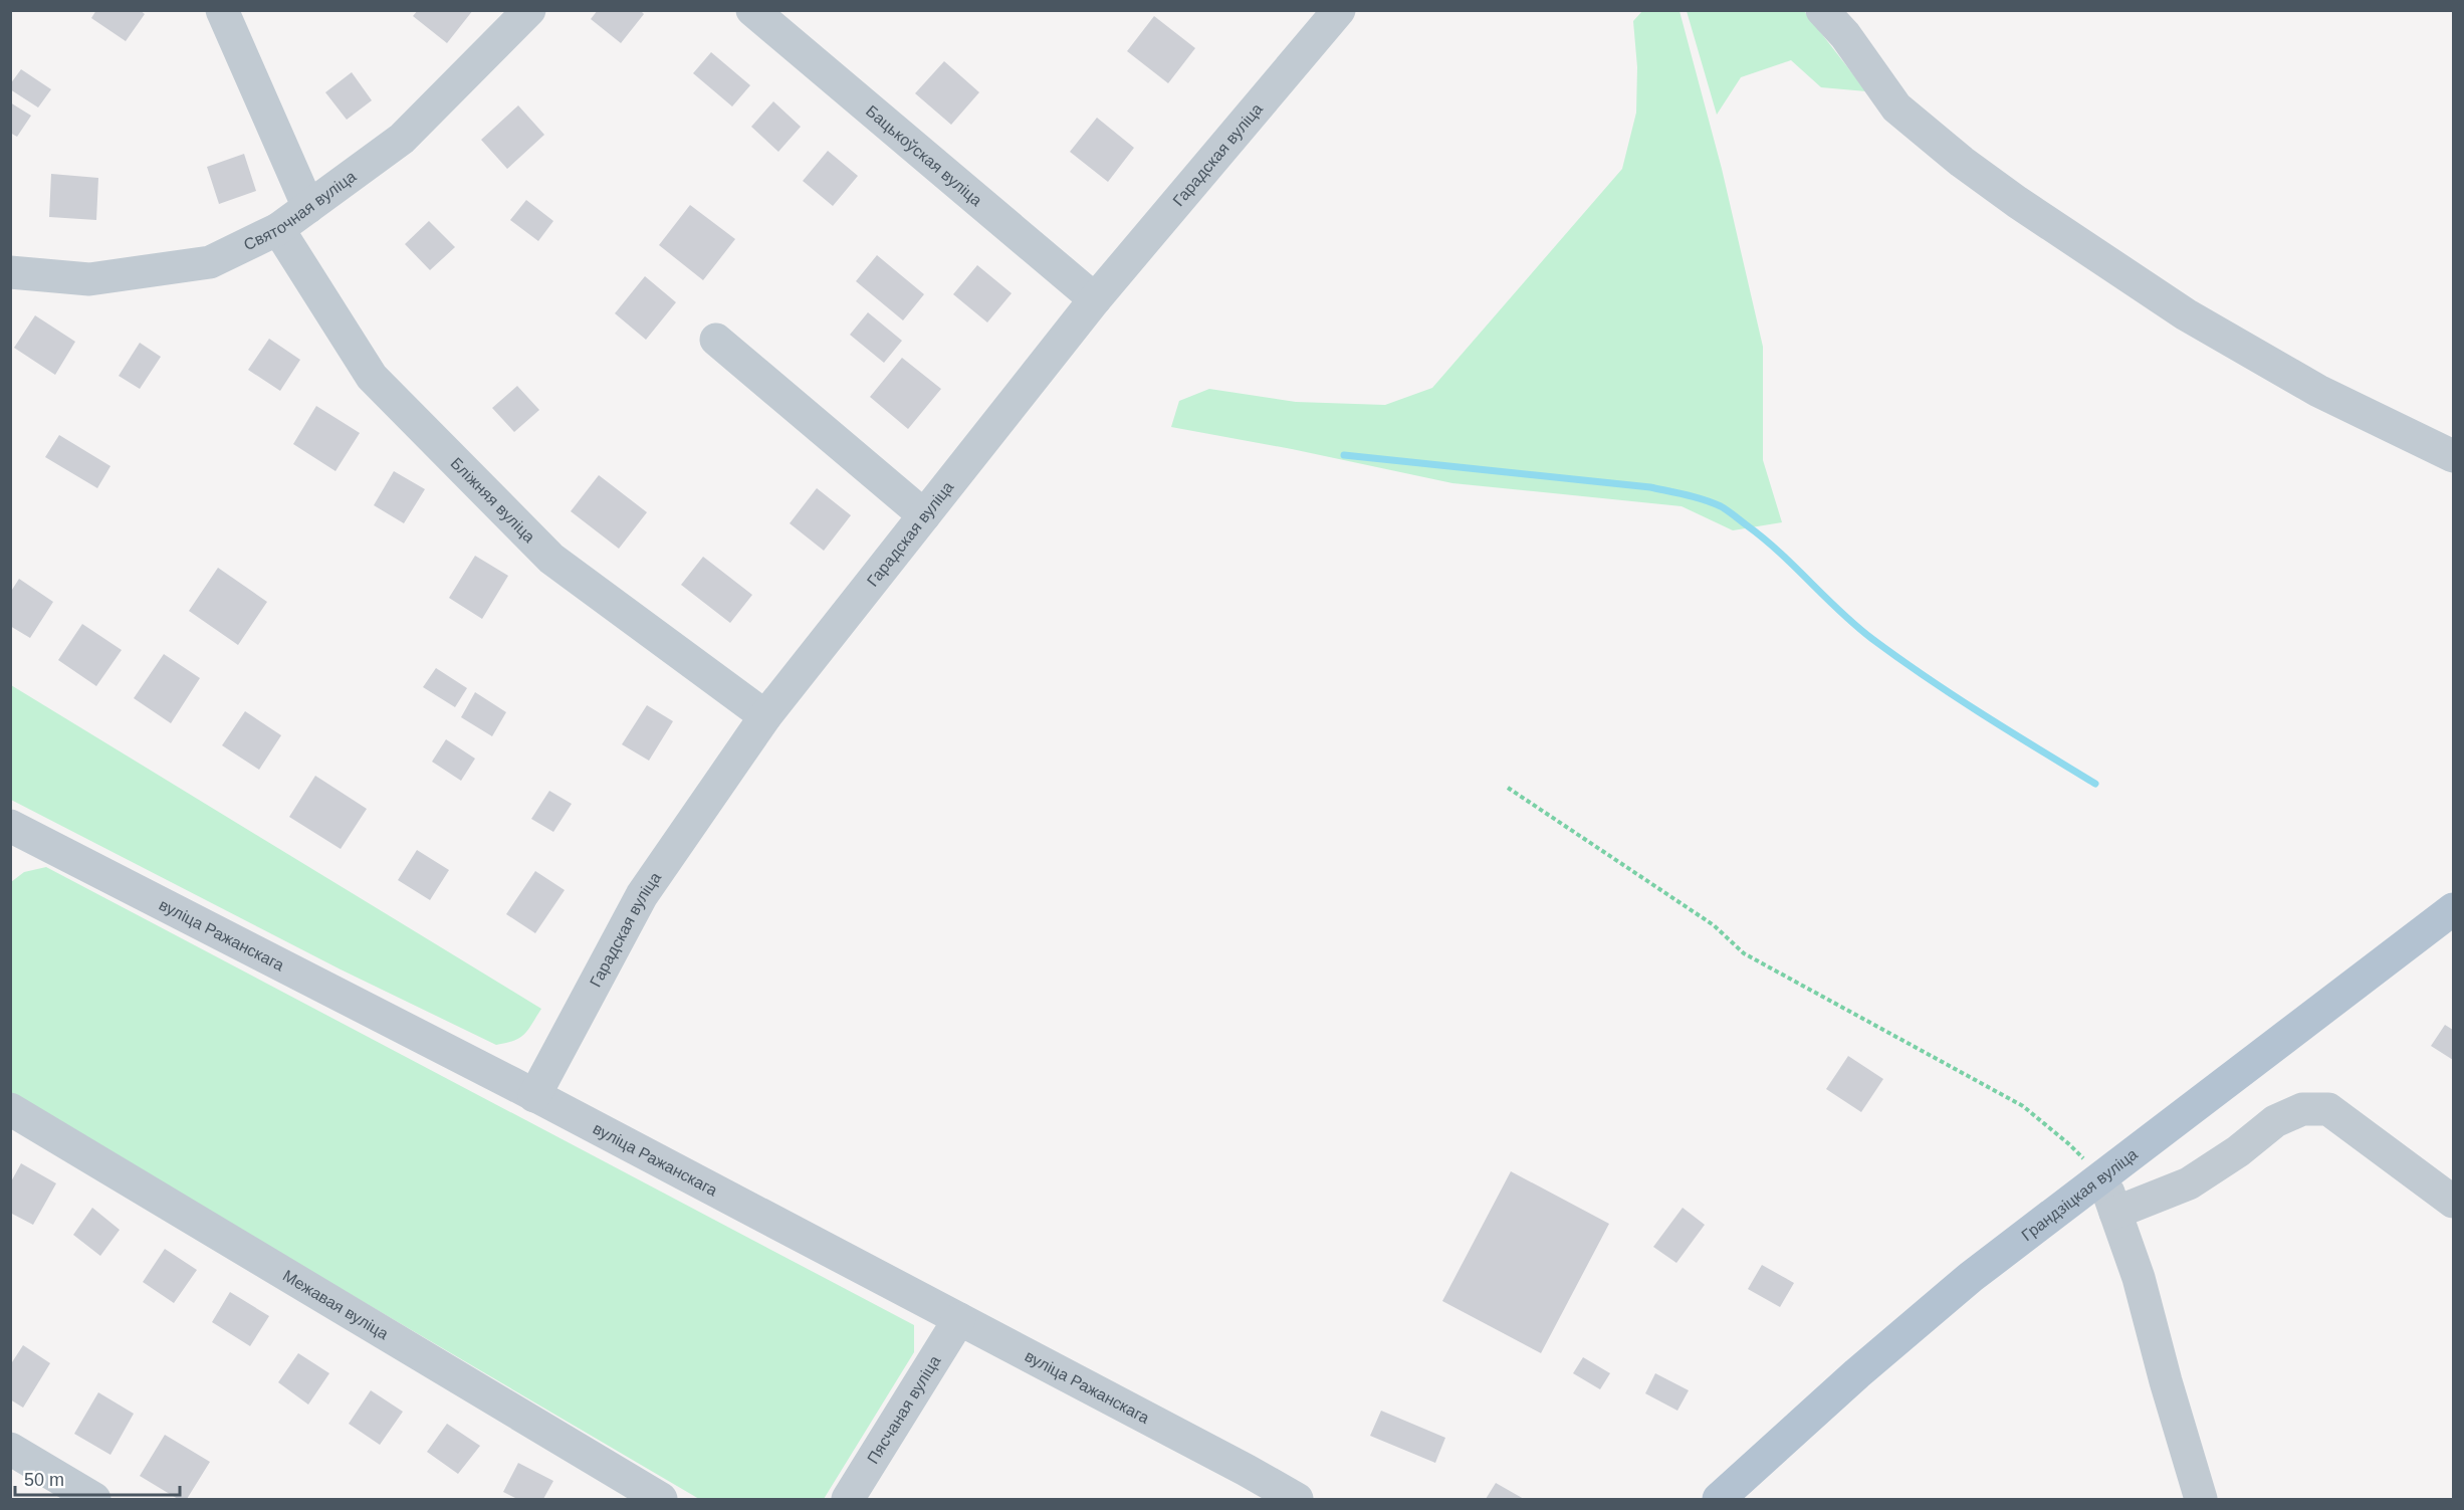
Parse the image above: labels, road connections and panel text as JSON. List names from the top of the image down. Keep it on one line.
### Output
{"streets":{"main road":["Грандзіцкая вуліца"],"street":["Бацькоўская вуліца","Гарадская вуліца","Святочная вуліца","Бліжняя вуліца","вуліца Ражанскага","Межавая вуліца","Пясчаная вуліца"]},"crossings":[["Бацькоўская вуліца","Гарадская вуліца"],["Гарадская вуліца","Бліжняя вуліца"],["Гарадская вуліца","вуліца Ражанскага"],["Святочная вуліца","Бліжняя вуліца"],["вуліца Ражанскага","Пясчаная вуліца"]],"scale_bar":"50 m"}
